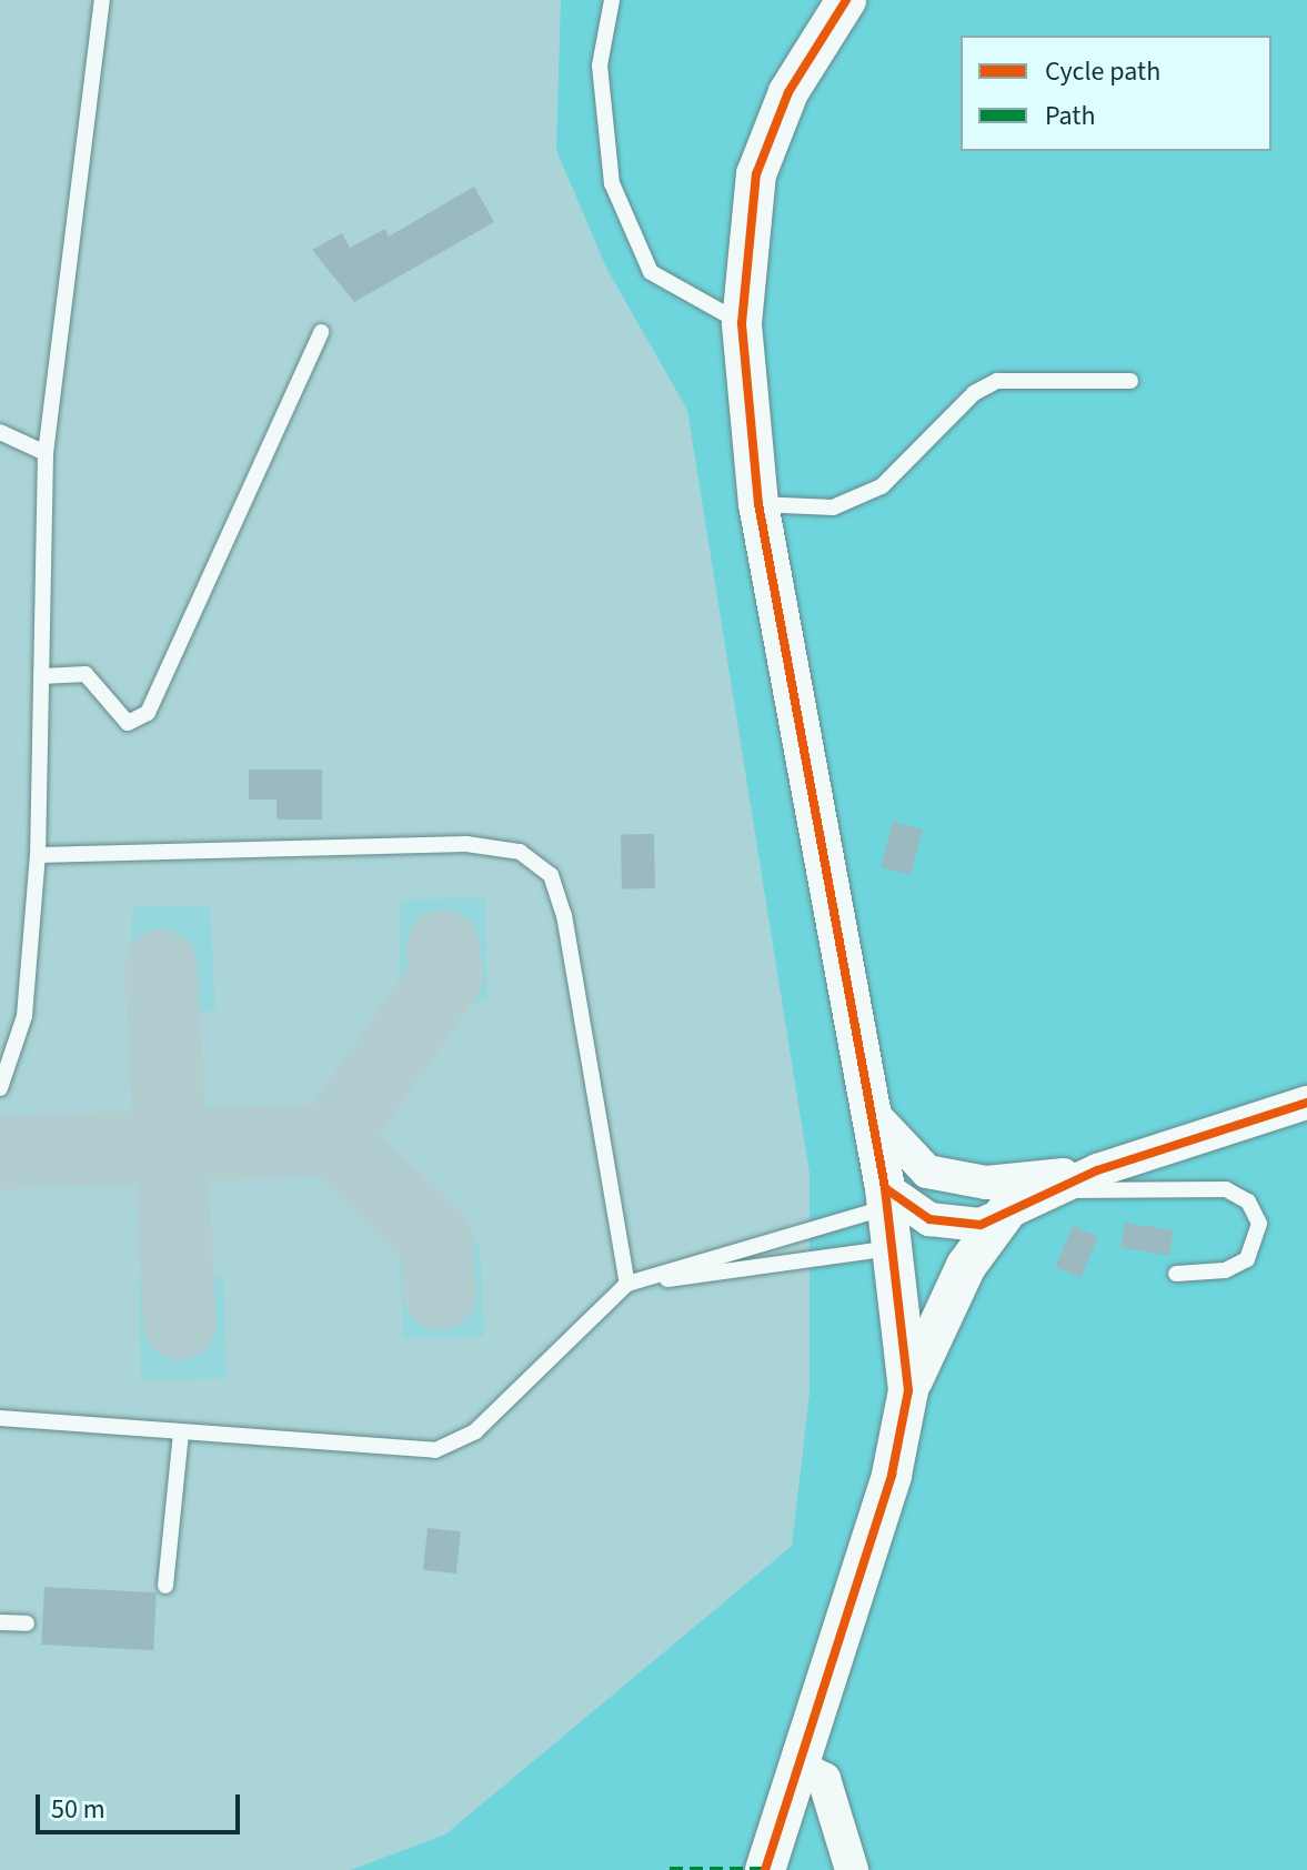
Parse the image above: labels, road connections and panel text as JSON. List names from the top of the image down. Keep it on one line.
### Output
{"legend":["Cycle path","Path"],"scale_bar":"50 m"}
